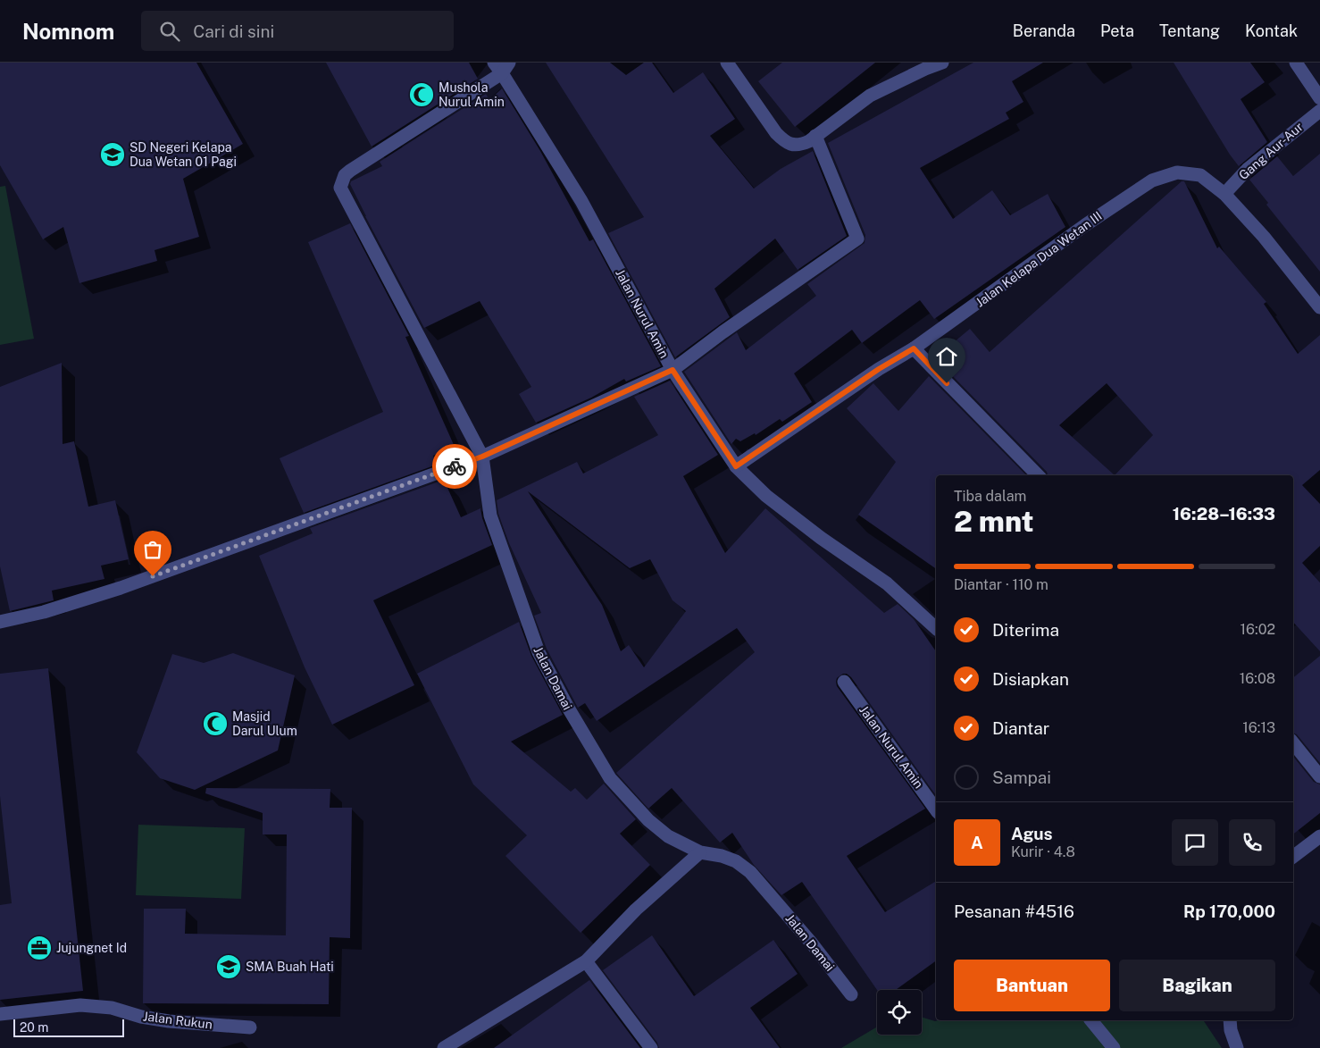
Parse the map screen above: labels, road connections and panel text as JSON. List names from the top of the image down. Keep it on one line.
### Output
{"streets":{"street":["Gang Aur-Aur","Jalan Kelapa Dua Wetan III","Jalan Nurul Amin","Jalan Damai","Jalan Rukun"]},"crossings":[["Gang Aur-Aur","Jalan Kelapa Dua Wetan III"],["Jalan Kelapa Dua Wetan III","Jalan Nurul Amin"]],"places":{"mosque":["Mushola Nurul Amin","Masjid Darul Ulum"],"school or university":["SD Negeri Kelapa Dua Wetan 01 Pagi","SMA Buah Hati"],"office":["Jujungnet Id"]},"scale_bar":"20 m","page":{"header":"Nomnom","search":"Cari di sini","nav":["Beranda","Peta","Tentang","Kontak"],"heading":["2 mnt","Tiba dalam","16:28–16:33"],"panel":["Agus","Kurir · 4.8","Pesanan #4516","Rp 170,000"],"bar":"Diantar · 110 m","list":[["Diterima","16:02"],["Disiapkan","16:08"],["Diantar","16:13"],"Sampai"],"round":"A","buttons":["Bantuan","Bagikan"],"scale":"20 m"}}
